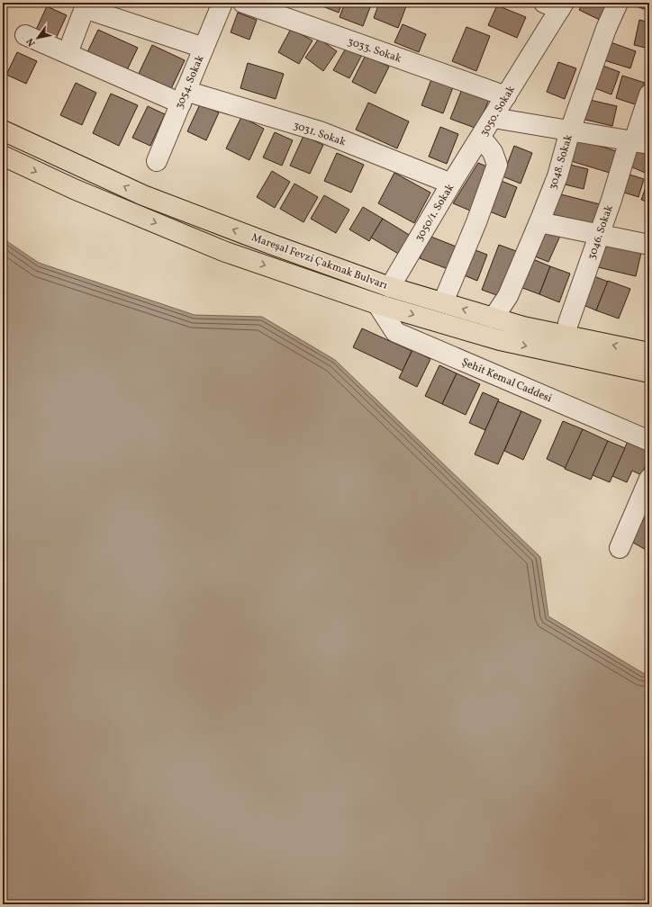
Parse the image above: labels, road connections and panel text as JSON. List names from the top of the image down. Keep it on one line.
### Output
{"streets":{"highway":["Mareşal Fevzi Çakmak Bulvarı"],"street":["3033. Sokak","3054. Sokak","3050. Sokak","3031. Sokak","3048. Sokak","3050/1. Sokak","3046. Sokak","Şehit Kemal Caddesi"]},"crossings":[["3033. Sokak","3050. Sokak"],["3054. Sokak","3031. Sokak"],["3050. Sokak","3050/1. Sokak"],["3050. Sokak","Mareşal Fevzi Çakmak Bulvarı"],["3031. Sokak","3050/1. Sokak"],["3048. Sokak","Mareşal Fevzi Çakmak Bulvarı"],["3050/1. Sokak","Mareşal Fevzi Çakmak Bulvarı"],["Mareşal Fevzi Çakmak Bulvarı","Şehit Kemal Caddesi"]],"north":"bottom left"}
